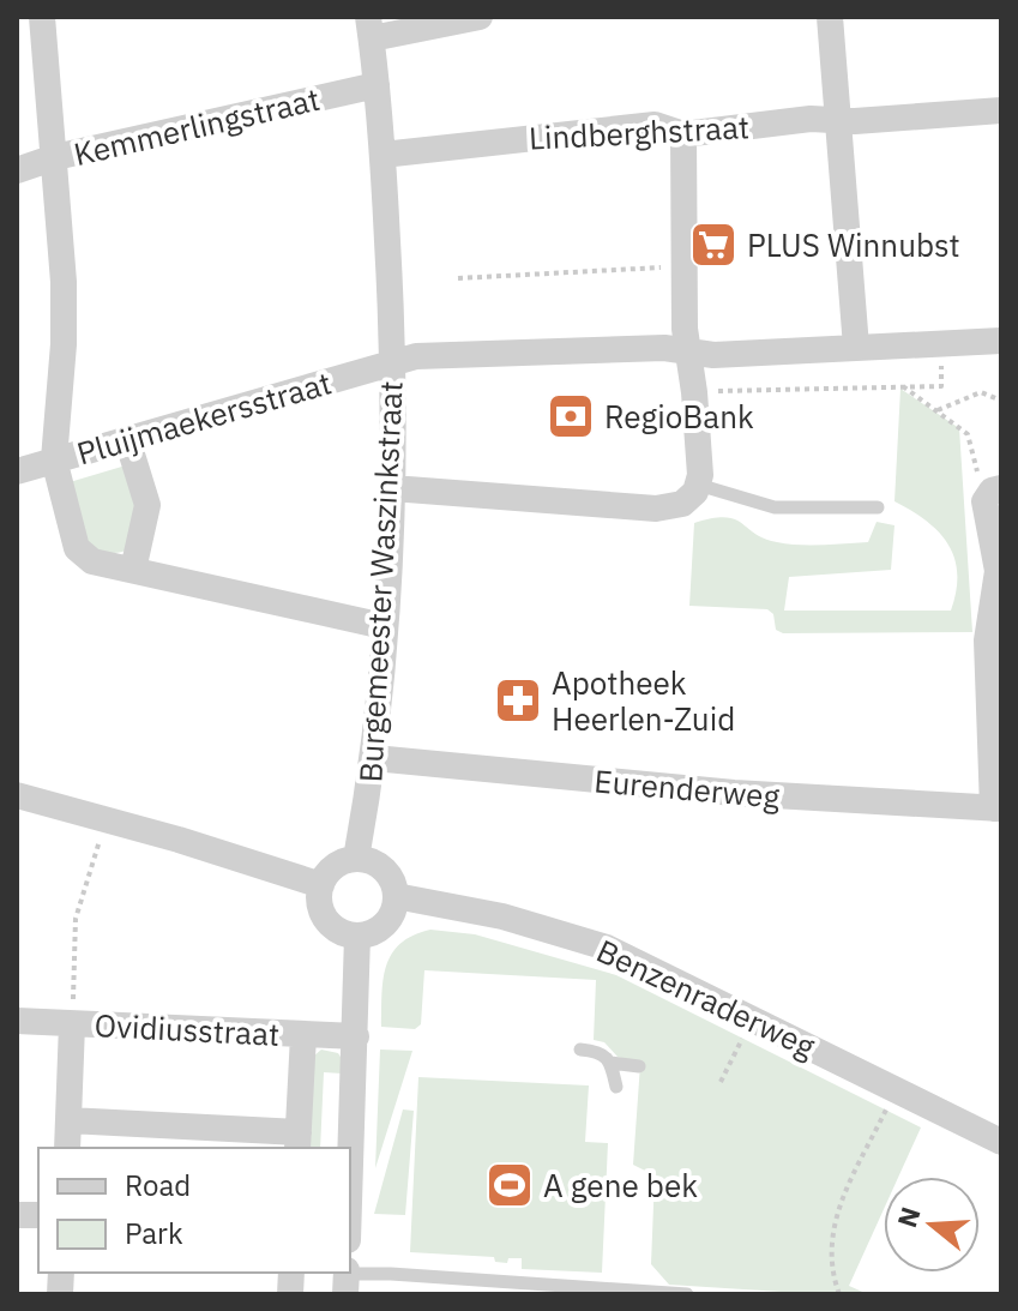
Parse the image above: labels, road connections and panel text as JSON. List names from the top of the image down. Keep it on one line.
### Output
{"streets":{"street":["Kemmerlingstraat","Lindberghstraat","Pluijmaekersstraat","Burgemeester Waszinkstraat","Eurenderweg","Benzenraderweg","Ovidiusstraat"]},"crossings":[["Kemmerlingstraat","Burgemeester Waszinkstraat"],["Lindberghstraat","Burgemeester Waszinkstraat"],["Pluijmaekersstraat","Burgemeester Waszinkstraat"],["Burgemeester Waszinkstraat","Eurenderweg"],["Burgemeester Waszinkstraat","Benzenraderweg"]],"places":{"supermarket":["PLUS Winnubst"],"bank":["RegioBank"],"pharmacy":["Apotheek Heerlen-Zuid"],"sports":["A gene bek"]},"legend":["Road","Park"],"north":"left"}
